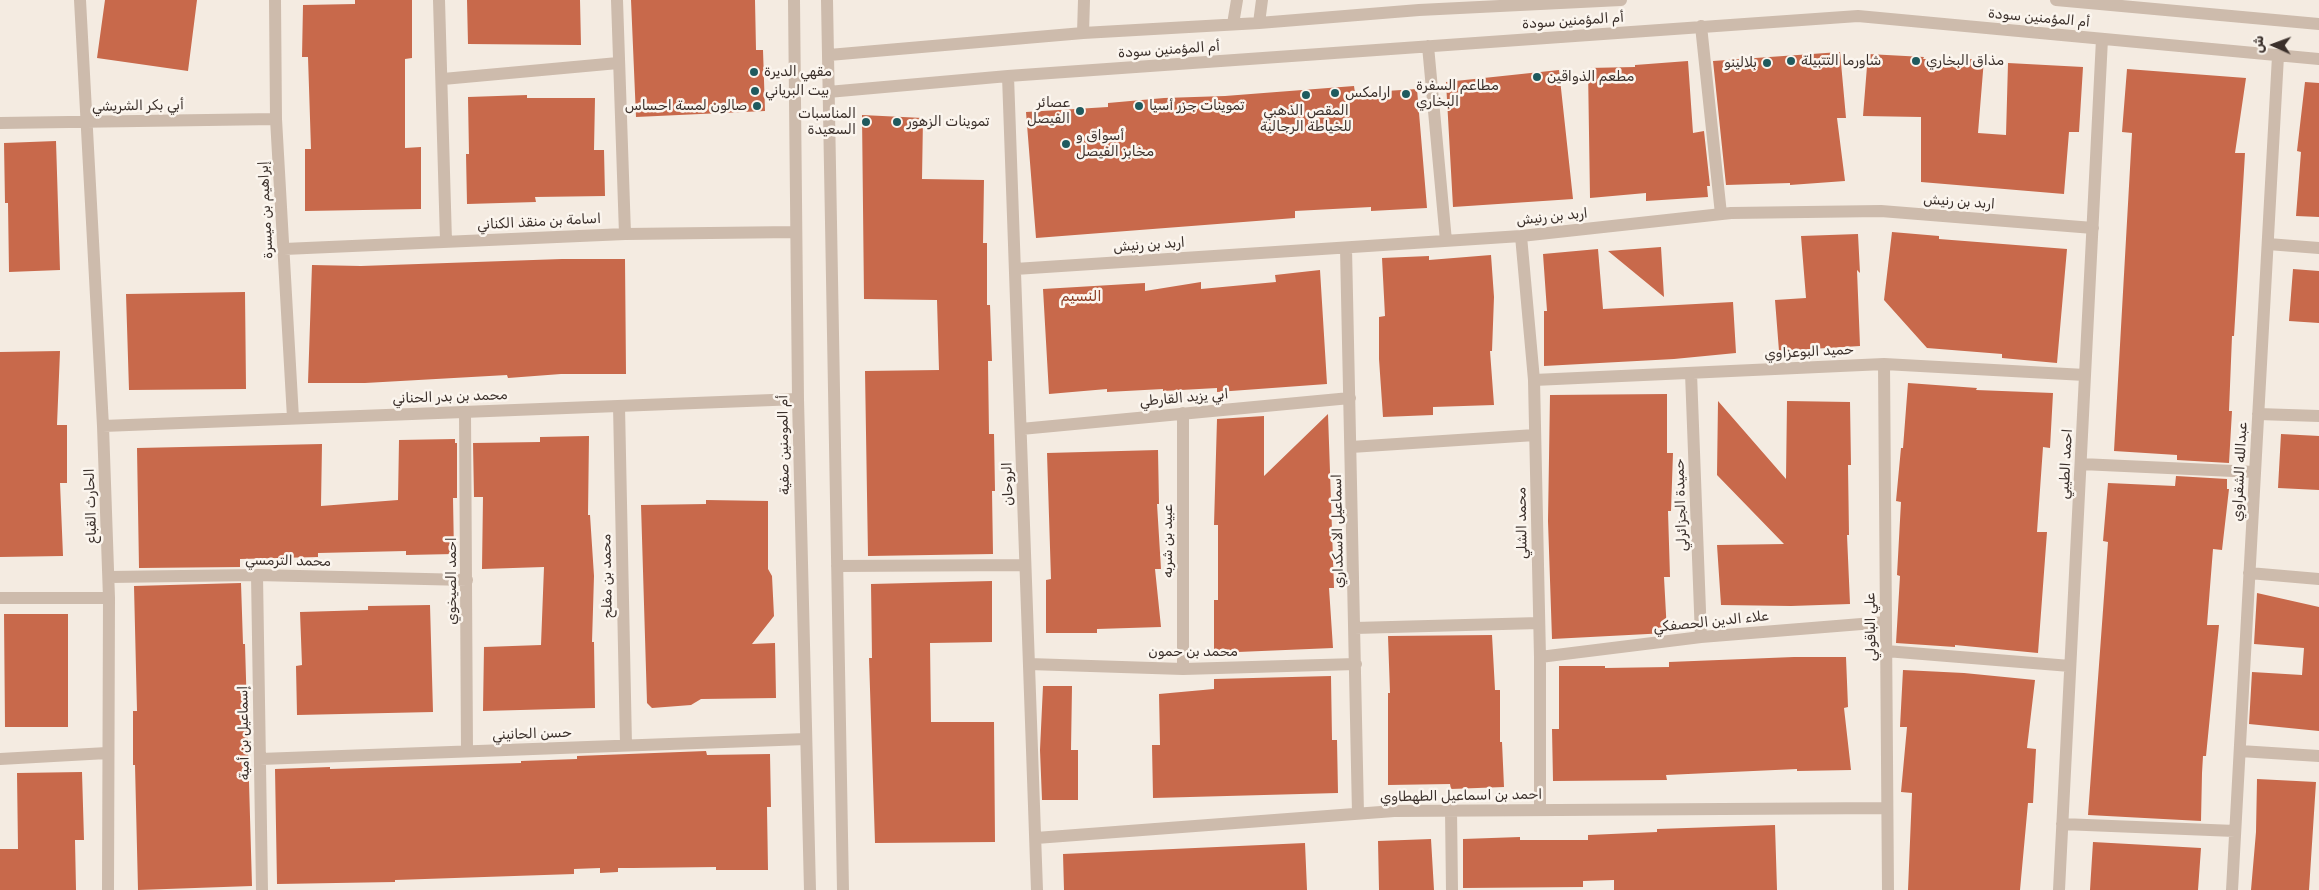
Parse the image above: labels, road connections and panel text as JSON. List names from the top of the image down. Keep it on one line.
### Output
{"streets":{"street":["أم المؤمنين سودة","أبي بكر الشريشي","اربد بن رنيش","إبراهيم بن ميسرة","اسامة بن منقذ الكناني","حميد البوعزاوي","محمد بن بدر الحناني","ابي يزيد القارطي","أم المومنين صفية","احمد الطيبي","عبدالله الشقراوي","الروحان","حميدة الجزائرلي","الحارث القباع","محمد الشلي","اسماعيل الاسكداري","عبيد بن شربه","محمد الترمسي","محمد بن مفلح","احمد الصيخوي","علاء الدين الحصفكي","علي الباقولي","محمد بن حمون","إسماعيل بن أمية","حسن الحانيني","احمد بن اسماعيل الطهطاوي"]},"crossings":[["أم المؤمنين سودة","احمد الطيبي"],["أم المؤمنين سودة","عبدالله الشقراوي"],["أم المؤمنين سودة","الروحان"],["أبي بكر الشريشي","إبراهيم بن ميسرة"],["أبي بكر الشريشي","الحارث القباع"],["اربد بن رنيش","احمد الطيبي"],["اربد بن رنيش","الروحان"],["اربد بن رنيش","محمد الشلي"],["اربد بن رنيش","اسماعيل الاسكداري"],["إبراهيم بن ميسرة","اسامة بن منقذ الكناني"],["إبراهيم بن ميسرة","محمد بن بدر الحناني"],["اسامة بن منقذ الكناني","أم المومنين صفية"],["حميد البوعزاوي","احمد الطيبي"],["حميد البوعزاوي","حميدة الجزائرلي"],["حميد البوعزاوي","محمد الشلي"],["حميد البوعزاوي","علي الباقولي"],["محمد بن بدر الحناني","أم المومنين صفية"],["محمد بن بدر الحناني","الحارث القباع"],["محمد بن بدر الحناني","محمد بن مفلح"],["محمد بن بدر الحناني","احمد الصيخوي"],["ابي يزيد القارطي","الروحان"],["ابي يزيد القارطي","اسماعيل الاسكداري"],["ابي يزيد القارطي","عبيد بن شربه"],["أم المومنين صفية","حسن الحانيني"],["الروحان","محمد بن حمون"],["الروحان","احمد بن اسماعيل الطهطاوي"],["حميدة الجزائرلي","علاء الدين الحصفكي"],["الحارث القباع","محمد الترمسي"],["محمد الشلي","علاء الدين الحصفكي"],["محمد الشلي","احمد بن اسماعيل الطهطاوي"],["اسماعيل الاسكداري","محمد بن حمون"],["اسماعيل الاسكداري","احمد بن اسماعيل الطهطاوي"],["عبيد بن شربه","محمد بن حمون"],["محمد الترمسي","احمد الصيخوي"],["محمد الترمسي","إسماعيل بن أمية"],["محمد بن مفلح","حسن الحانيني"],["احمد الصيخوي","حسن الحانيني"],["علاء الدين الحصفكي","علي الباقولي"],["علي الباقولي","احمد بن اسماعيل الطهطاوي"],["إسماعيل بن أمية","حسن الحانيني"]],"districts":["النسيم"],"places":["شاورما التتبيلة","مذاق البخاري","بلالينو","مقهي الديرة","مطعم الذواقين","بيت البرياني","ارامكس","مطاعم السفرة البخاري","المقص الذهبي للخياطة الرجالية","صالون لمسة احساس","تموينات جزر أسيا","عصائر الفيصل","المناسبات السعيدة","تموينات الزهور","أسواق و مخابز الفيصل"],"north":"left"}
